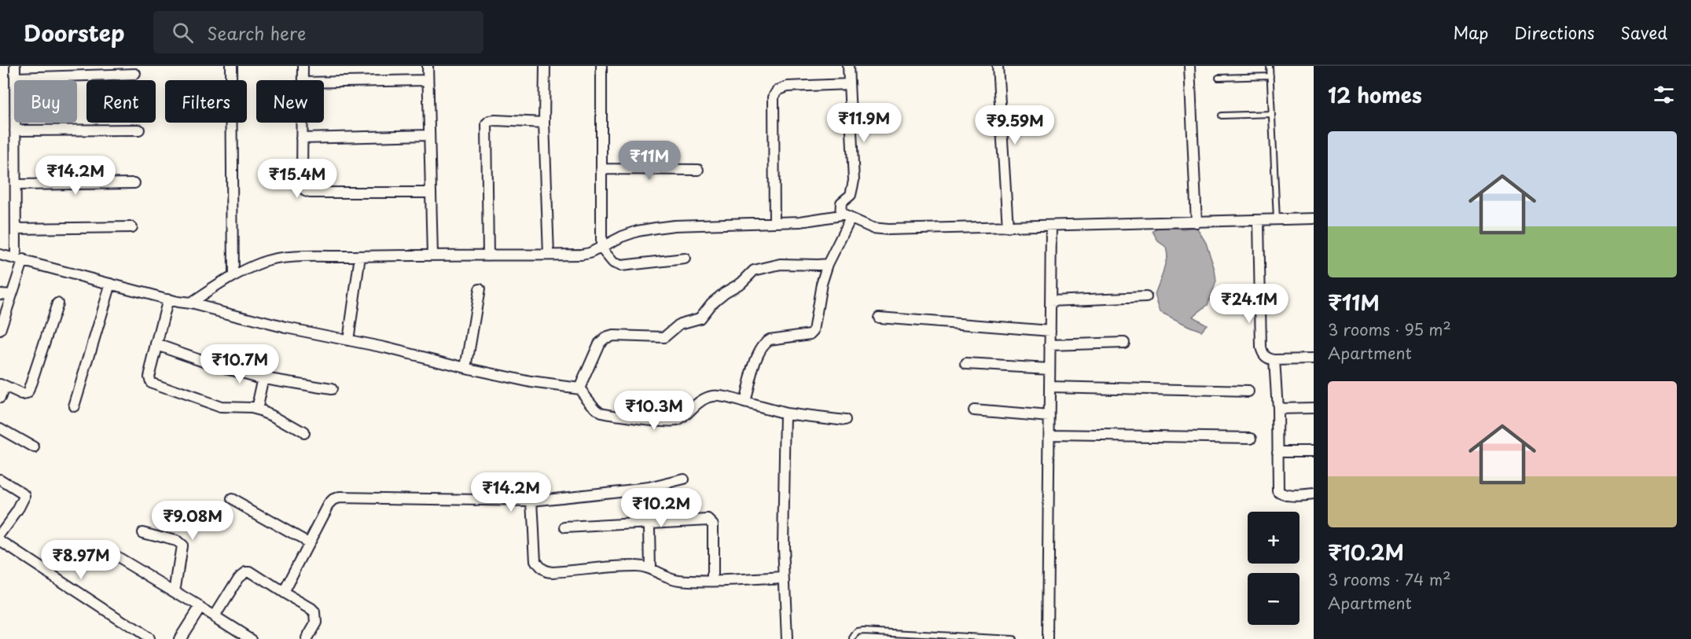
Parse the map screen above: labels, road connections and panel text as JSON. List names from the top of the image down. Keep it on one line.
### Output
{"page":{"header":"Doorstep","search":"Search here","nav":["Map","Directions","Saved"],"heading":"12 homes","chip":["Buy","Rent","Filters","New"],"price":["₹11.9M","₹9.59M","₹11M","₹14.2M","₹15.4M","₹24.1M","₹10.7M","₹10.3M","₹14.2M","₹10.2M","₹9.08M","₹8.97M"],"list":[{"name":"₹11M","note":"3 rooms · 95 m² · Apartment"},{"name":"₹10.2M","note":"3 rooms · 74 m² · Apartment"}],"map_buttons":["+","−"]}}
